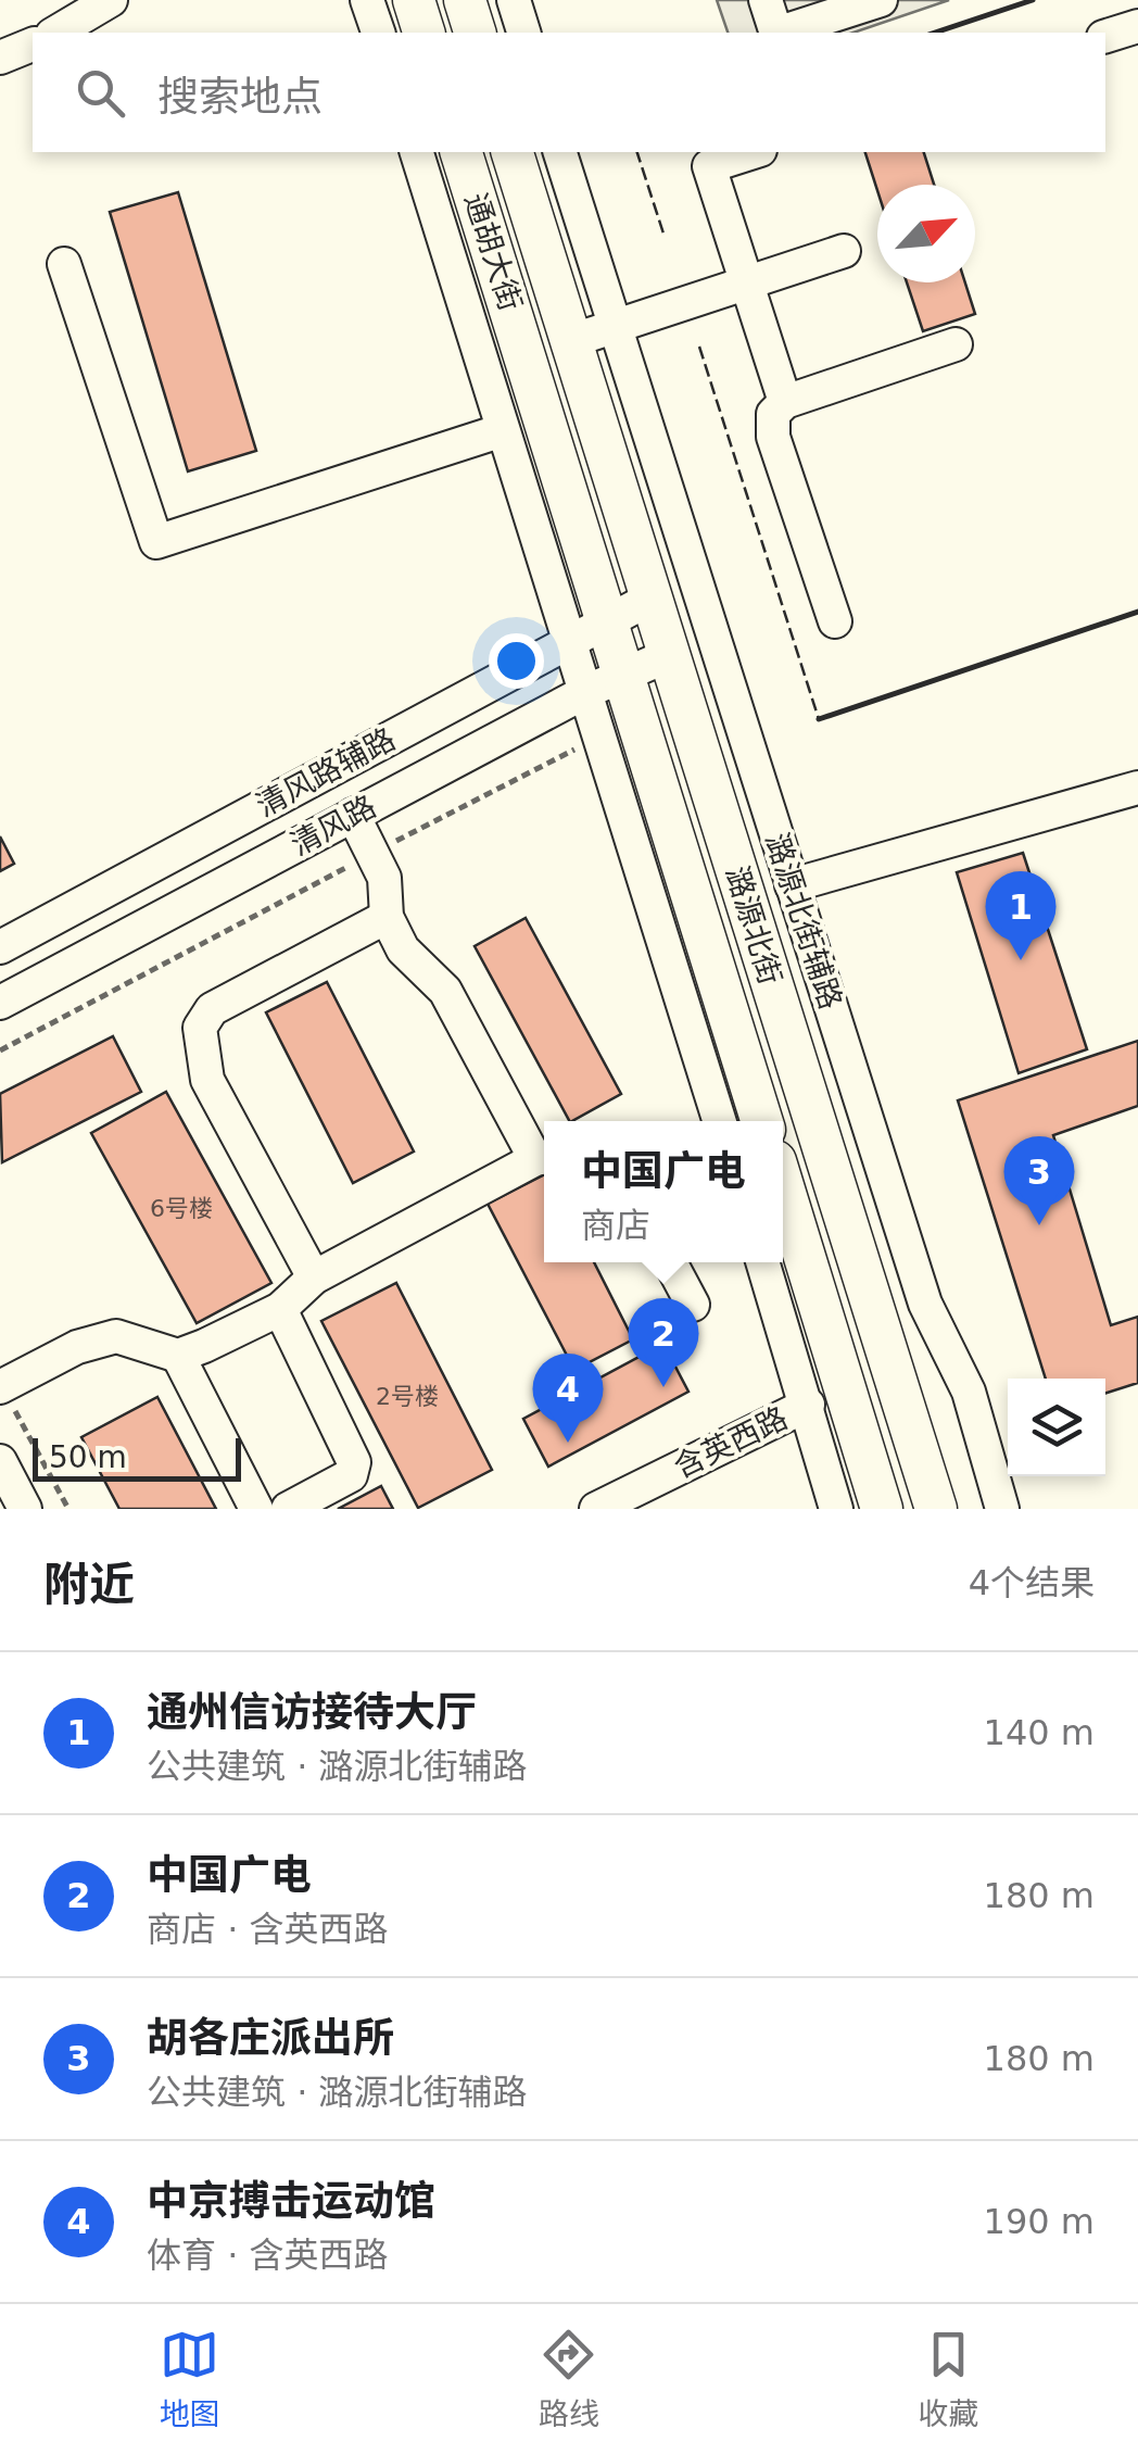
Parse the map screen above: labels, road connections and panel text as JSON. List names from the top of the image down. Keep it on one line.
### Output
{"streets":{"main road":["通胡大街","潞源北街"],"street":["清风路辅路","清风路","潞源北街辅路","含英西路"]},"crossings":[["通胡大街","潞源北街"],["清风路辅路","潞源北街"],["清风路","潞源北街"]],"house_numbers":["6号楼","2号楼"],"scale_bar":"50 m","north":"top right","page":{"search":"搜索地点","pins":["1","3","2","4"],"popup":["中国广电","商店"],"scale":"50 m","heading":["附近","4个结果"],"list":[{"mark":"1","name":"通州信访接待大厅","note":"公共建筑 · 潞源北街辅路","value":"140 m"},{"mark":"2","name":"中国广电","note":"商店 · 含英西路","value":"180 m"},{"mark":"3","name":"胡各庄派出所","note":"公共建筑 · 潞源北街辅路","value":"180 m"},{"mark":"4","name":"中京搏击运动馆","note":"体育 · 含英西路","value":"190 m"}],"nav":["地图","路线","收藏"]}}
